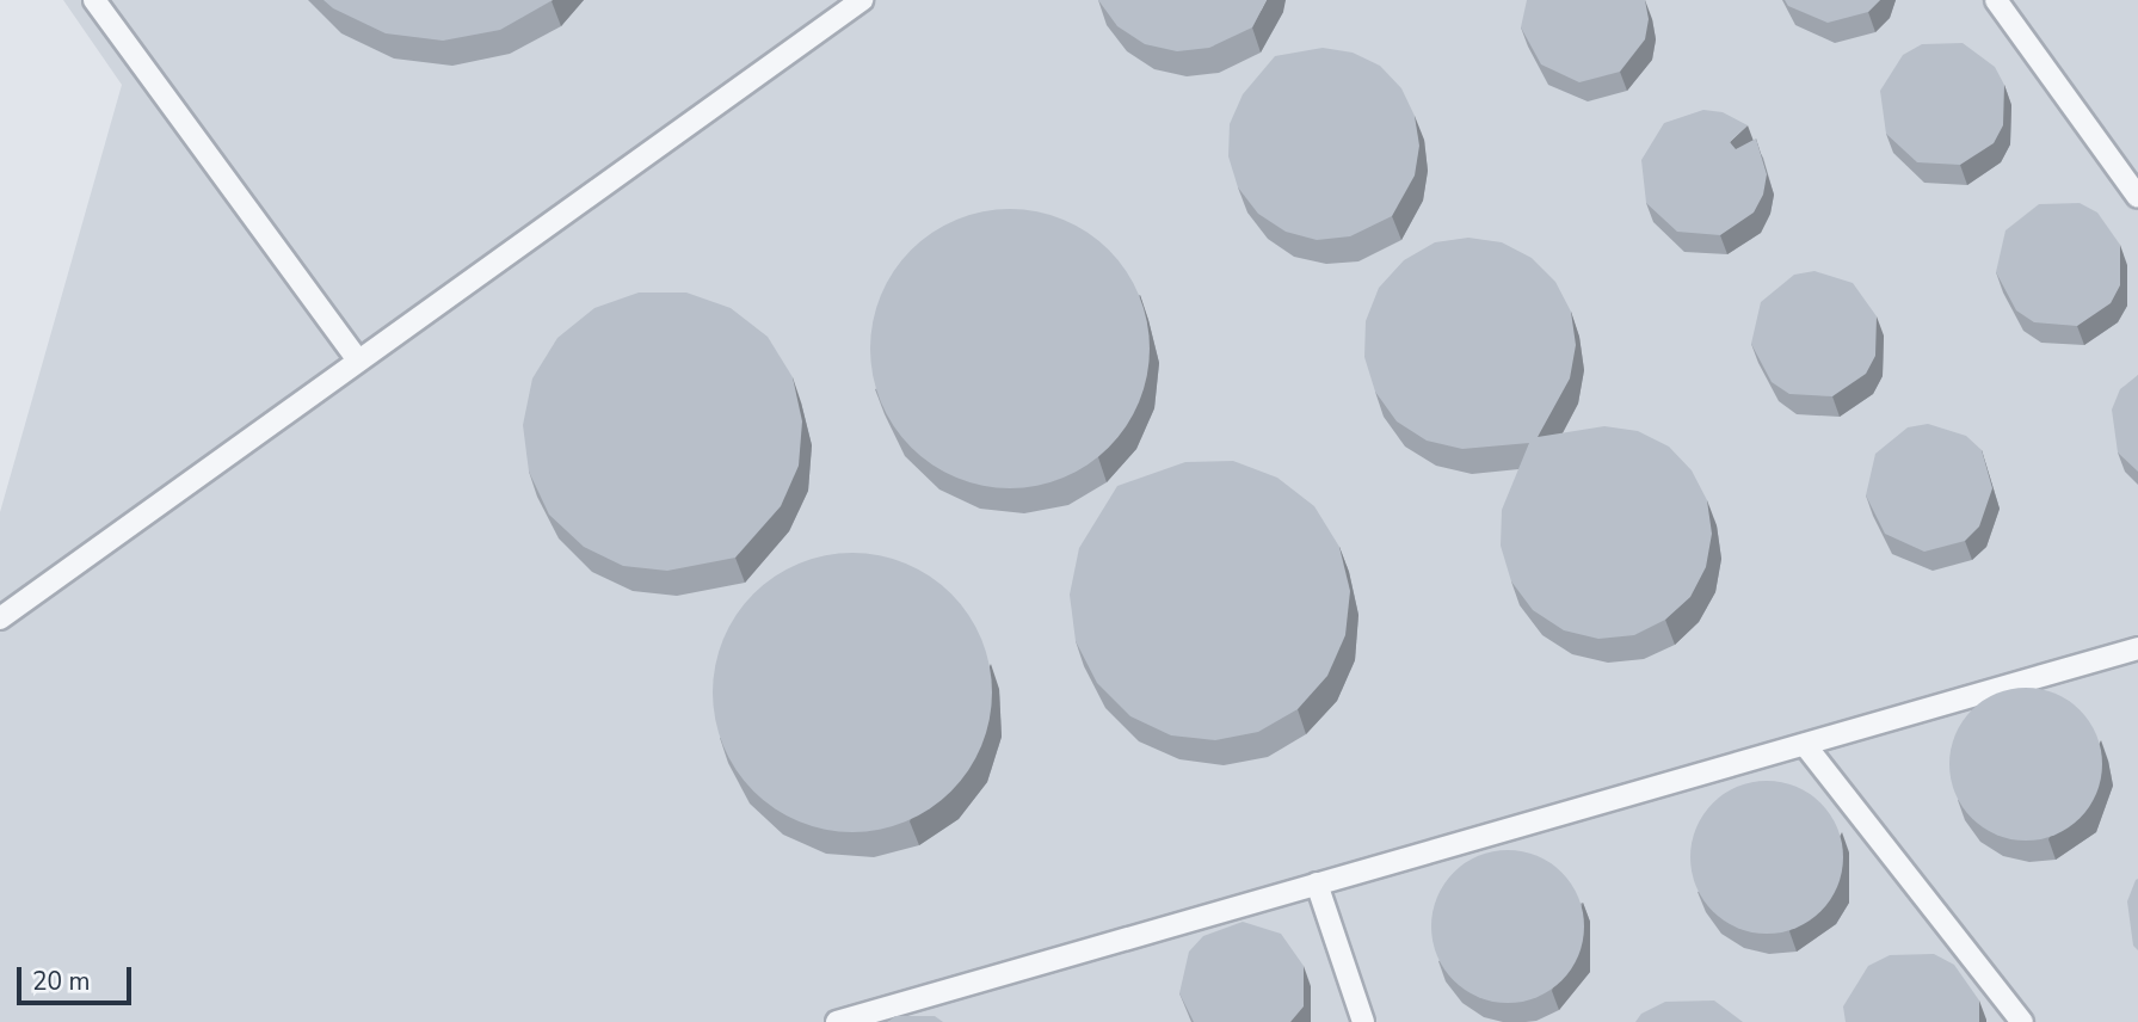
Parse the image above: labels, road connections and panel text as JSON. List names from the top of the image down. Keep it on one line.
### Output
{"scale_bar":"20 m"}
